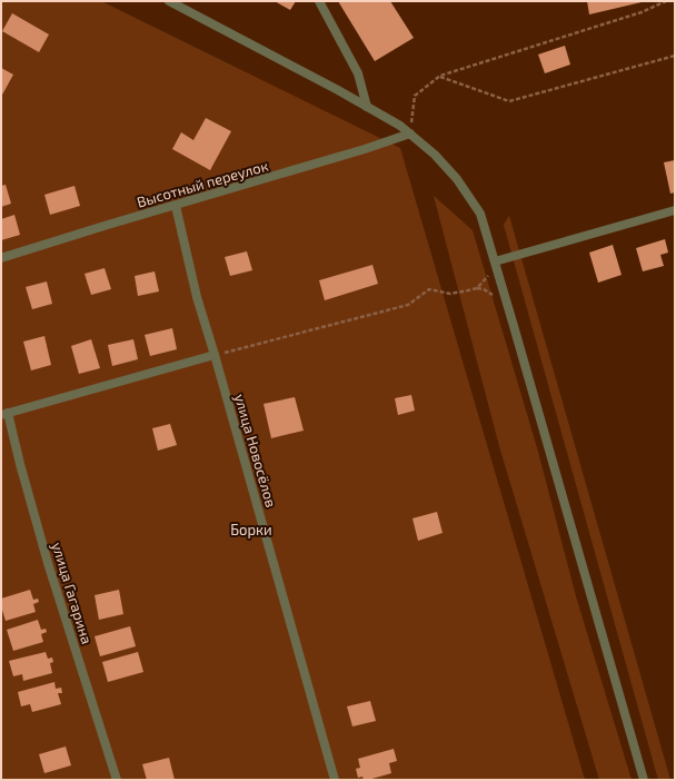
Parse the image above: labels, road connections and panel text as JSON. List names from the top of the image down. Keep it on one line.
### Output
{"streets":{"street":["Высотный переулок","улица Новосёлов","улица Гагарина"]},"crossings":[["Высотный переулок","улица Новосёлов"]],"parks":["Борки"]}
